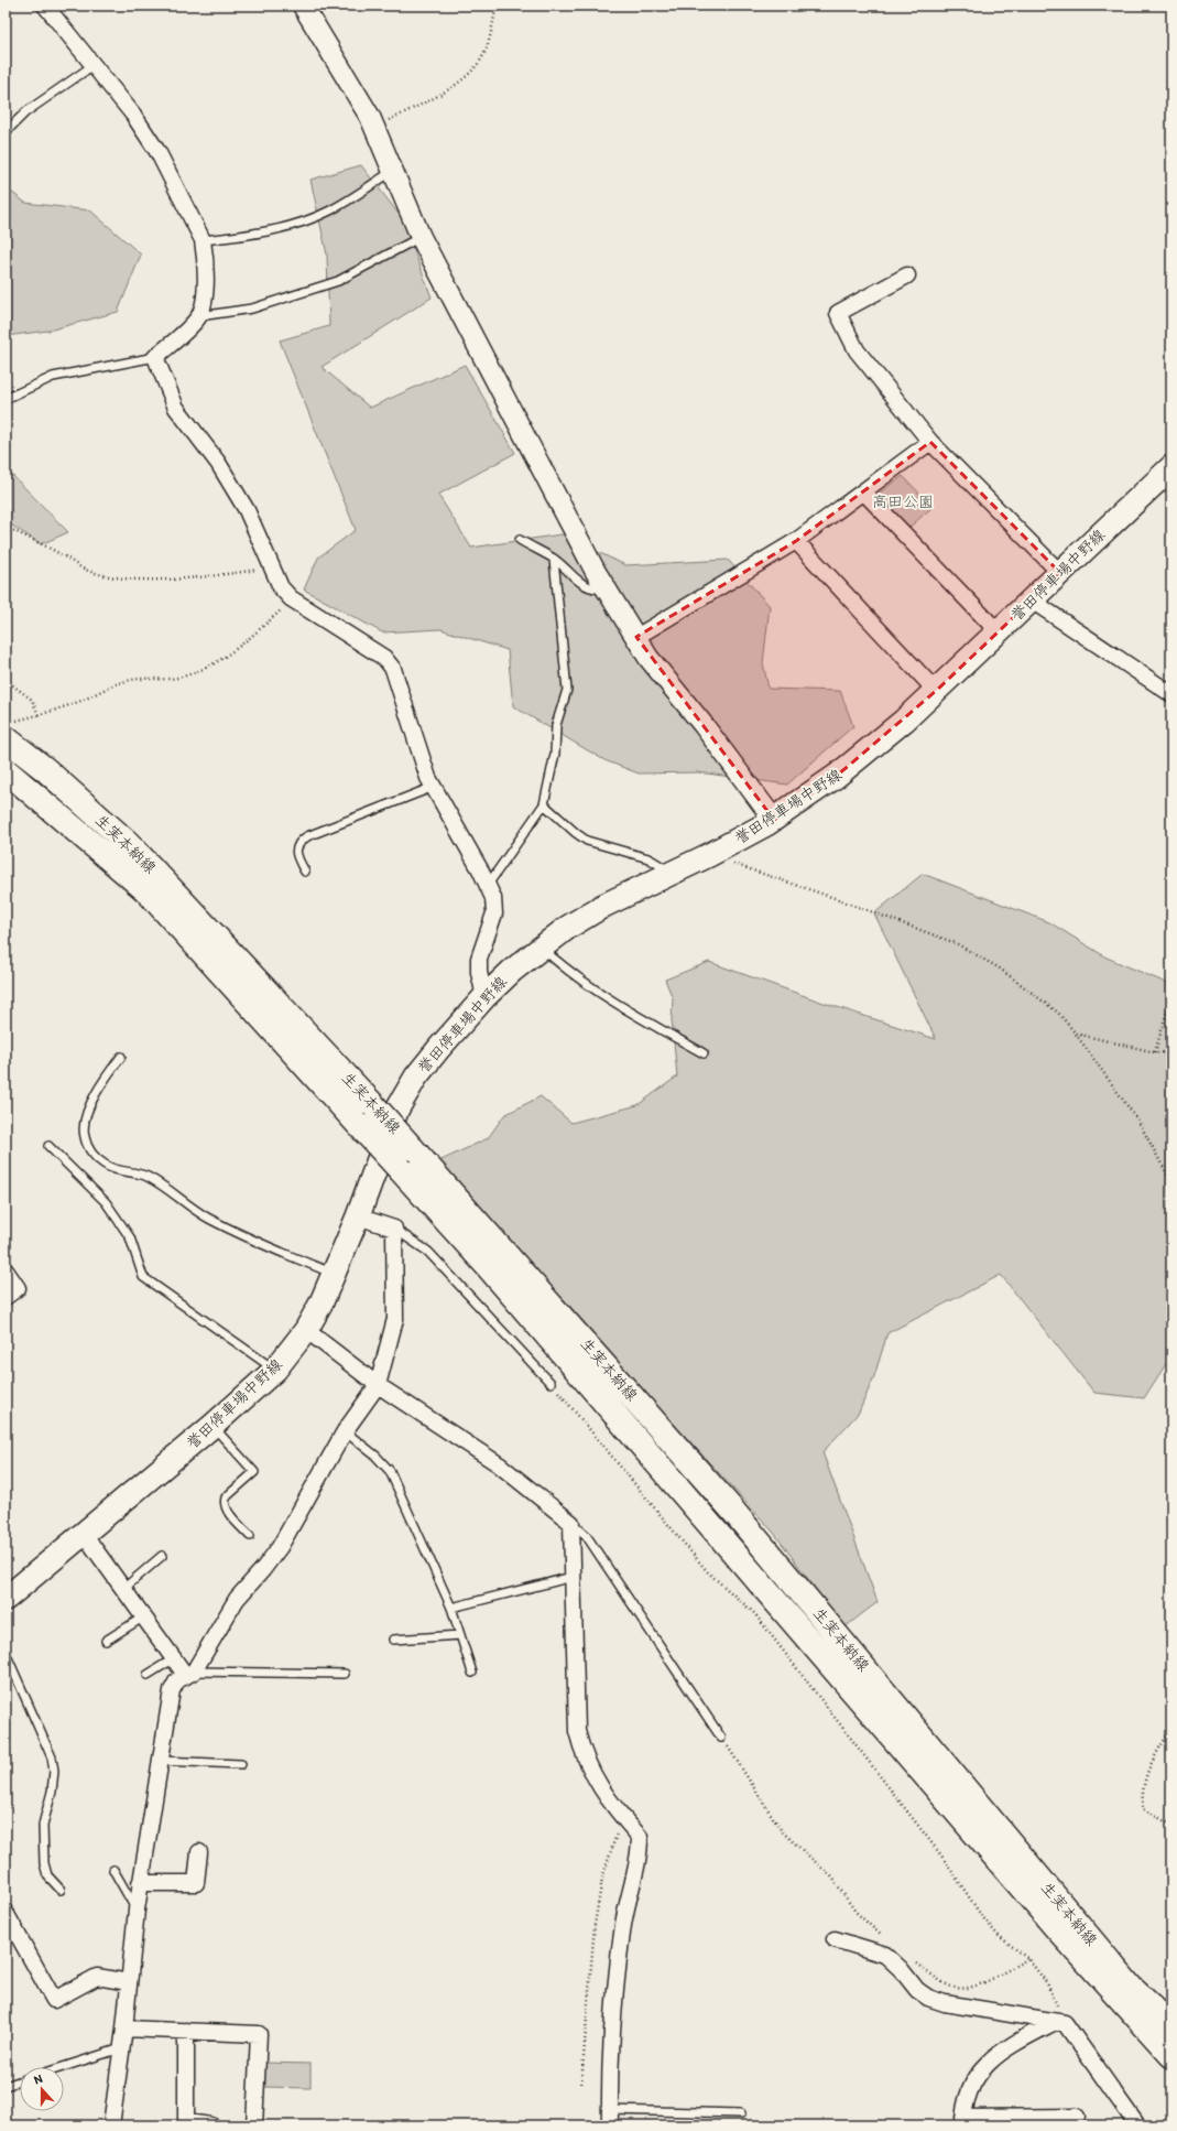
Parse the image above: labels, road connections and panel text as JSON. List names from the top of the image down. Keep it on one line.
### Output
{"streets":{"main road":["誉田停車場中野線","生実本納線"]},"parks":["高田公園"],"north":"top"}
